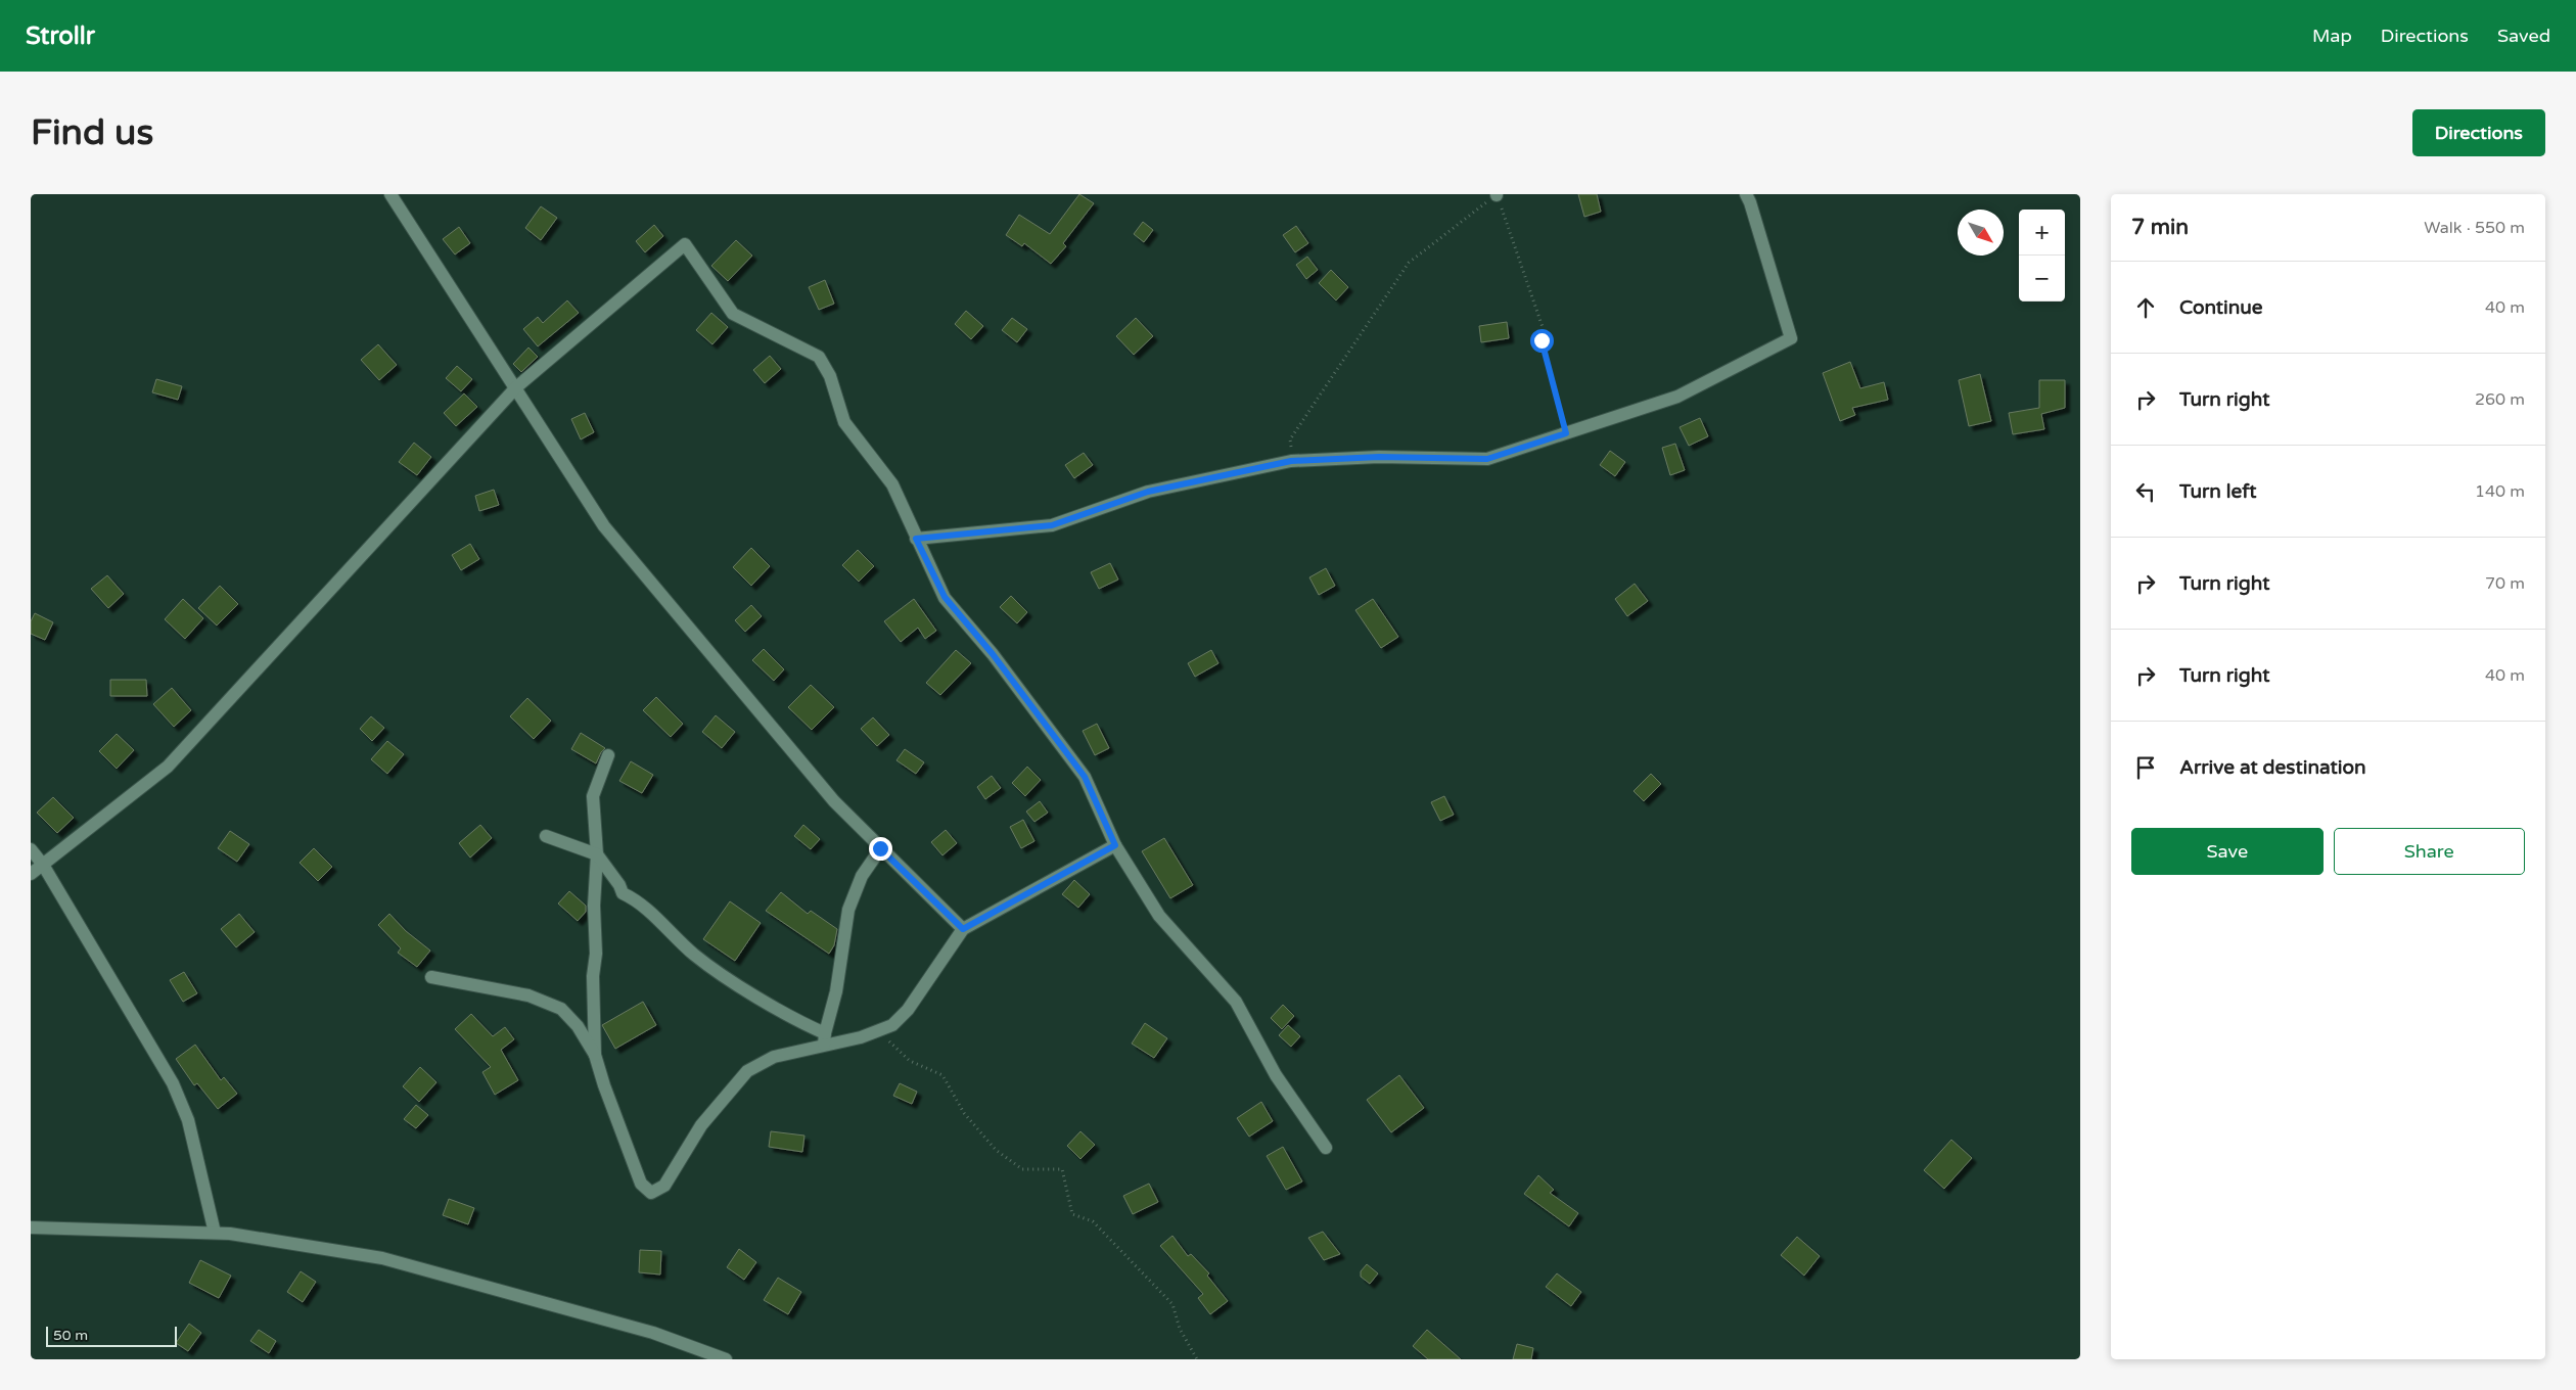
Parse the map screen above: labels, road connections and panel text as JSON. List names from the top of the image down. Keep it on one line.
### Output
{"scale_bar":"50 m","north":"bottom right","page":{"header":"Strollr","nav":["Map","Directions","Saved"],"buttons":["Directions",["Save","Share"]],"title":"Find us","heading":["7 min","Walk · 550 m"],"map_buttons":["+","−"],"list":[["Continue","40 m"],["Turn right","260 m"],["Turn left","140 m"],["Turn right","70 m"],["Turn right","40 m"],"Arrive at destination"],"scale":"50 m"}}
